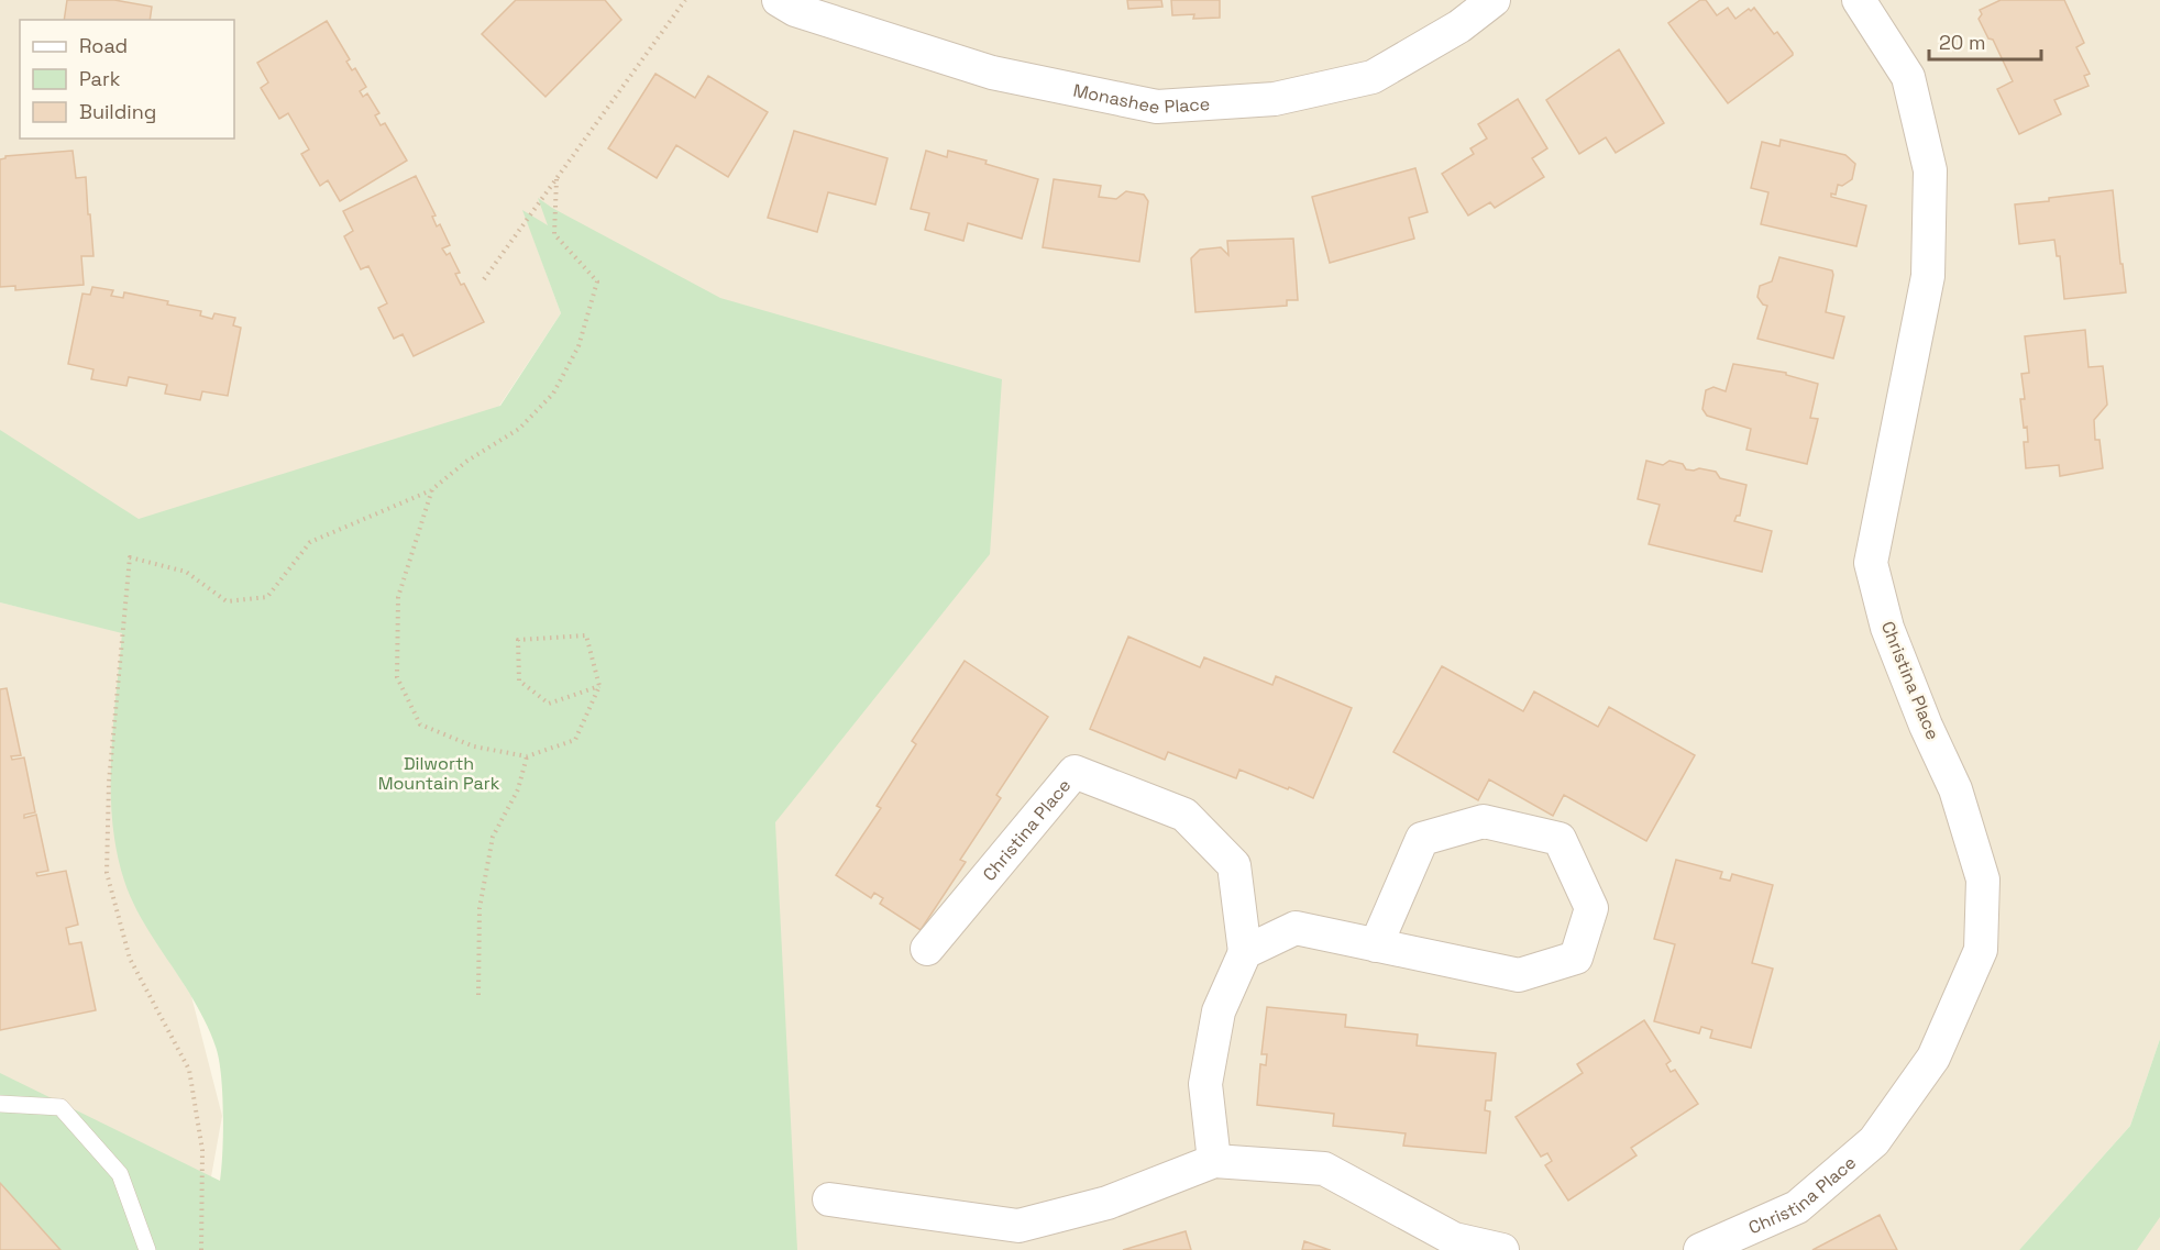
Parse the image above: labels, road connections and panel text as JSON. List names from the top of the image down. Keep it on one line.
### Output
{"streets":{"street":["Monashee Place","Christina Place"]},"parks":["Dilworth Mountain Park"],"legend":["Road","Park","Building"],"scale_bar":"20 m"}
